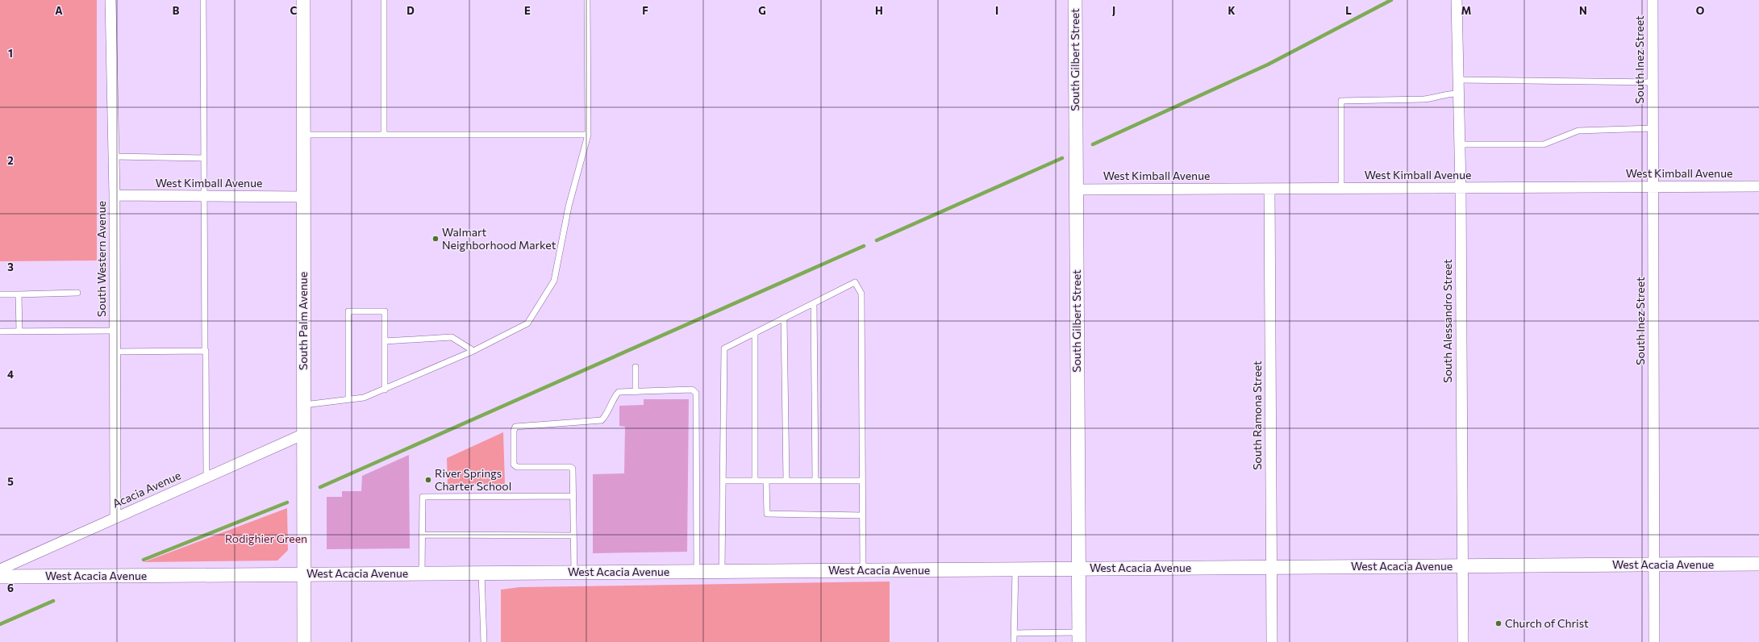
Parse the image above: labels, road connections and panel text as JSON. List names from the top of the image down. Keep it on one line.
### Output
{"streets":{"street":["South Gilbert Street","South Inez Street","West Kimball Avenue","South Western Avenue","South Palm Avenue","South Alessandro Street","South Ramona Street","Acacia Avenue","West Acacia Avenue"]},"crossings":[["South Gilbert Street","West Kimball Avenue"],["South Gilbert Street","West Acacia Avenue"],["South Inez Street","West Kimball Avenue"],["South Inez Street","West Acacia Avenue"],["West Kimball Avenue","South Western Avenue"],["West Kimball Avenue","South Palm Avenue"],["West Kimball Avenue","South Alessandro Street"],["West Kimball Avenue","South Ramona Street"],["South Western Avenue","Acacia Avenue"],["South Palm Avenue","Acacia Avenue"],["South Palm Avenue","West Acacia Avenue"],["South Alessandro Street","West Acacia Avenue"],["South Ramona Street","West Acacia Avenue"]],"parks":["Rodighier Green"],"places":["Walmart Neighborhood Market","River Springs Charter School","Church of Christ"],"grid":{"columns":["A","B","C","D","E","F","G","H","I","J","K","L","M","N","O"],"rows":["1","2","3","4","5","6"]}}
